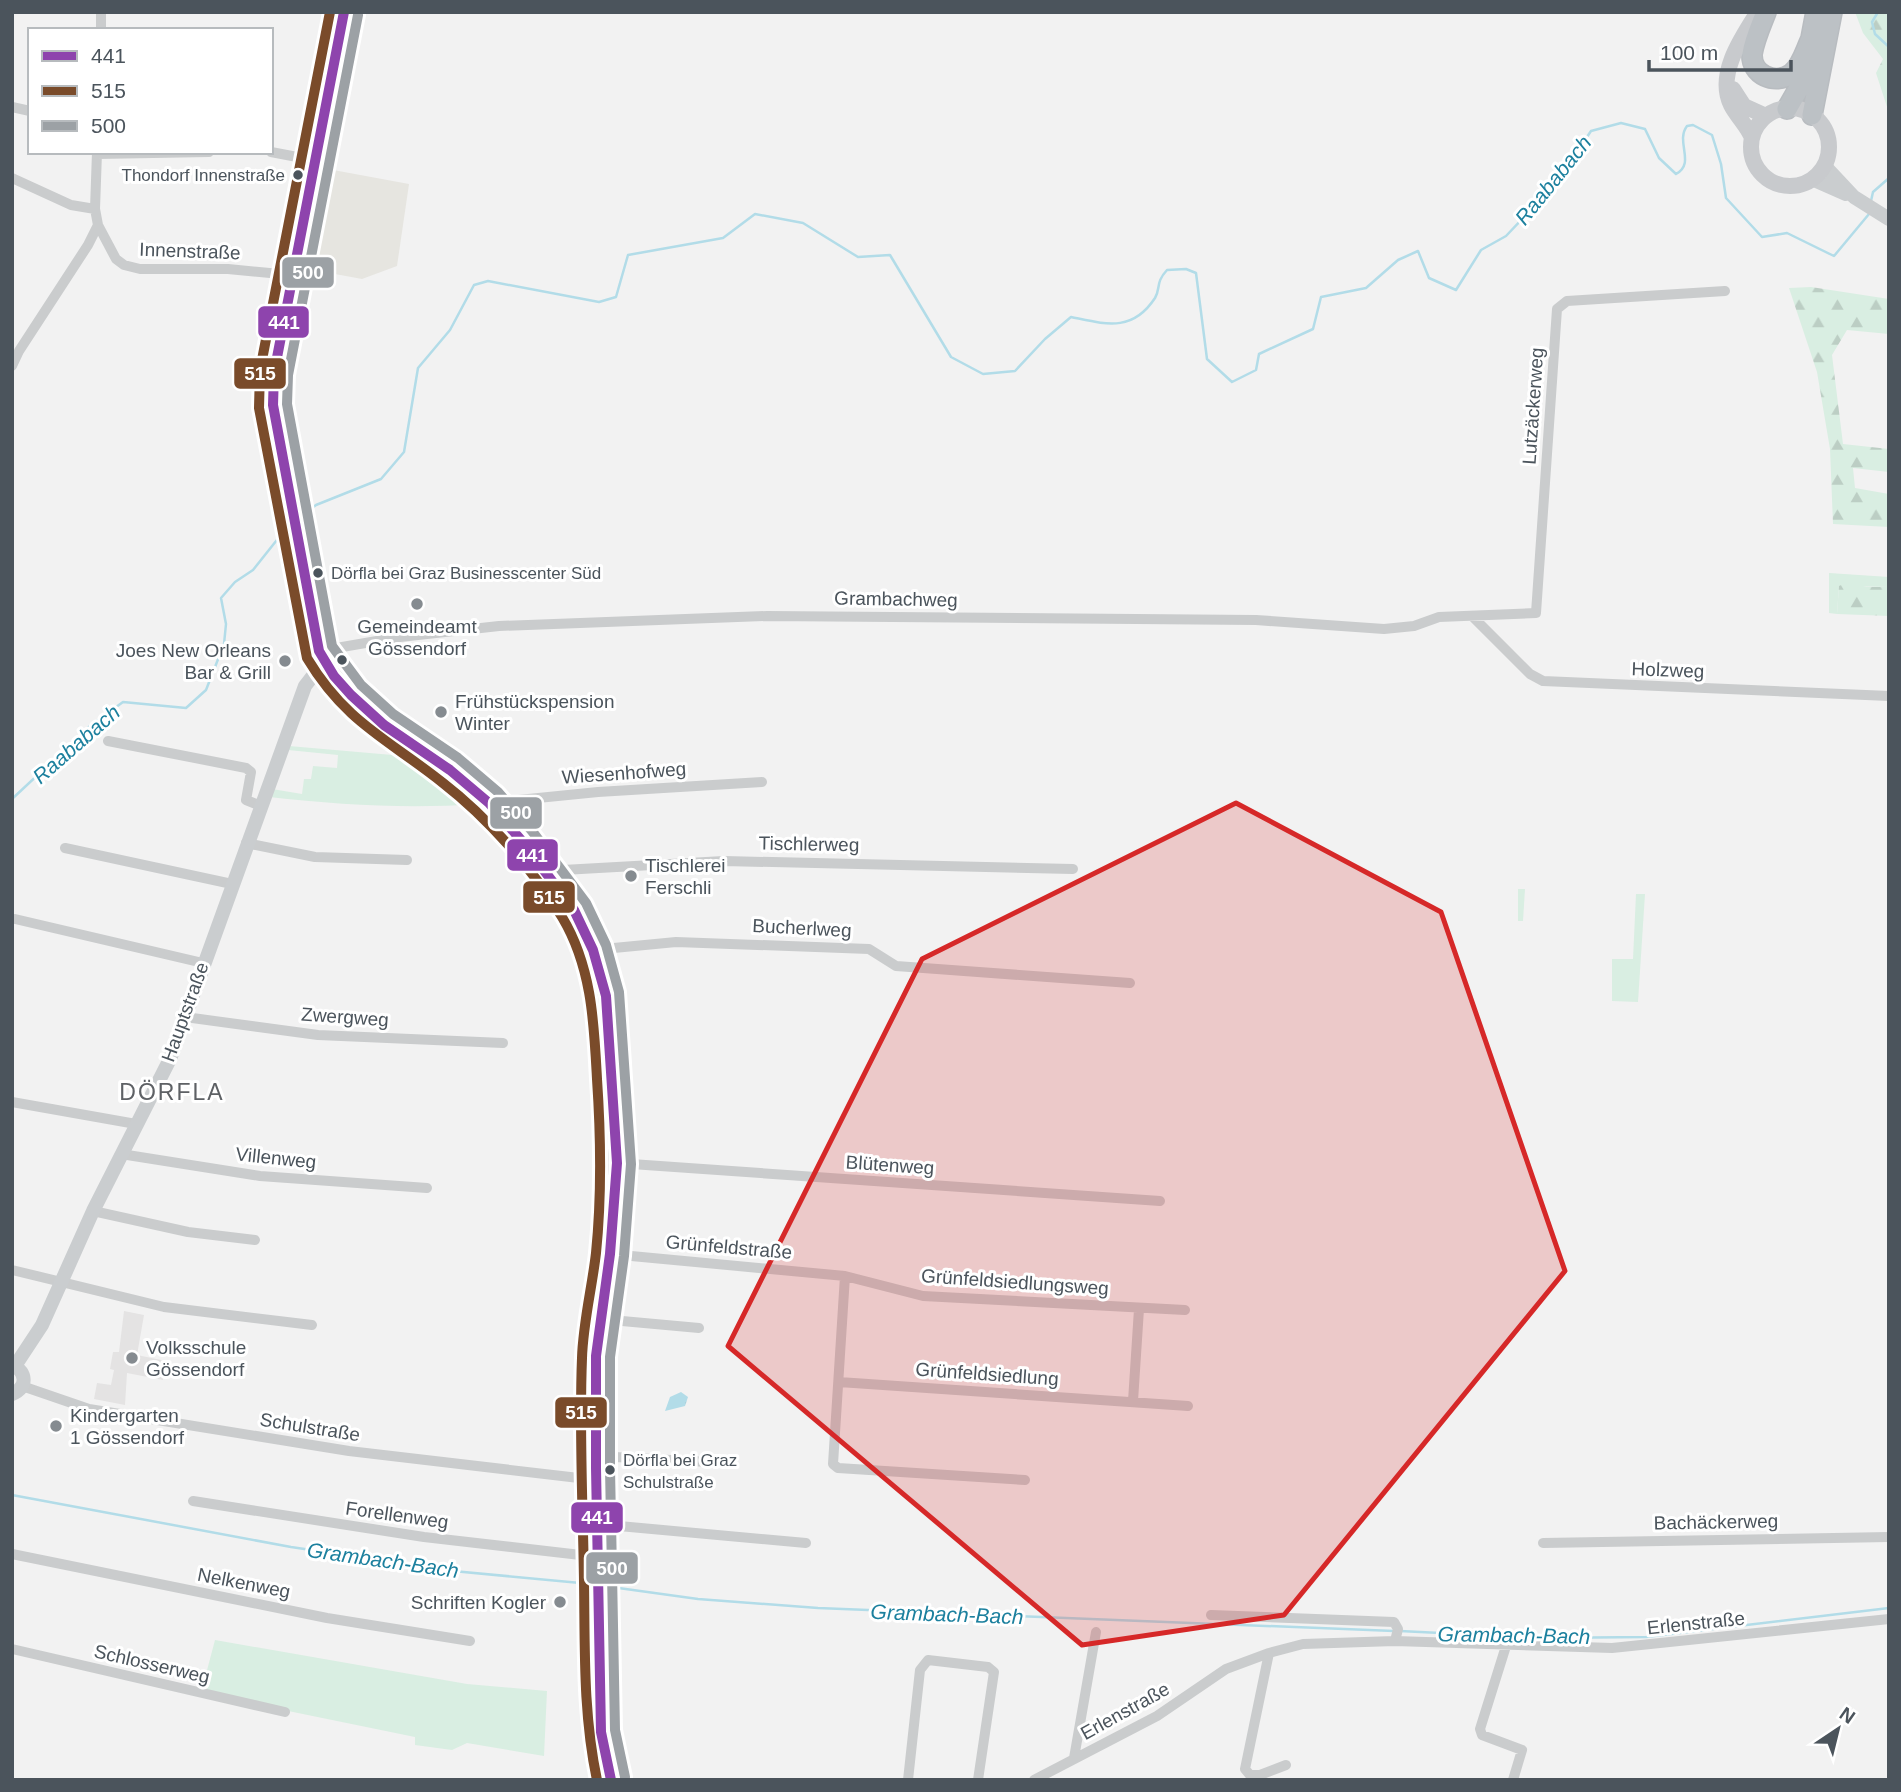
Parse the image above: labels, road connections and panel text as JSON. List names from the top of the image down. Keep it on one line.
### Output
{"streets":{"main road":["Hauptstraße"],"street":["Innenstraße","Lutzäckerweg","Grambachweg","Holzweg","Wiesenhofweg","Tischlerweg","Bucherlweg","Zwergweg","Villenweg","Blütenweg","Grünfeldstraße","Grünfeldsiedlungsweg","Grünfeldsiedlung","Schulstraße","Forellenweg","Bachäckerweg","Nelkenweg","Erlenstraße","Schlosserweg"]},"crossings":[["Lutzäckerweg","Grambachweg"],["Lutzäckerweg","Holzweg"],["Grambachweg","Holzweg"],["Hauptstraße","Zwergweg"],["Hauptstraße","Villenweg"],["Hauptstraße","Schulstraße"],["Grünfeldstraße","Grünfeldsiedlungsweg"]],"districts":["DÖRFLA"],"water":["Raababach","Grambach-Bach"],"places":["Thondorf Innenstraße","Dörfla bei Graz Businesscenter Süd","Gemeindeamt Gössendorf","Joes New Orleans Bar & Grill","Frühstückspension Winter","Tischlerei Ferschli","Volksschule Gössendorf","Kindergarten 1 Gössendorf","Dörfla bei Graz Schulstraße","Schriften Kogler"],"lines":["transit line 441","transit line 515","transit line 500"],"legend":["441","515","500"],"scale_bar":"100 m","north":"top right"}
